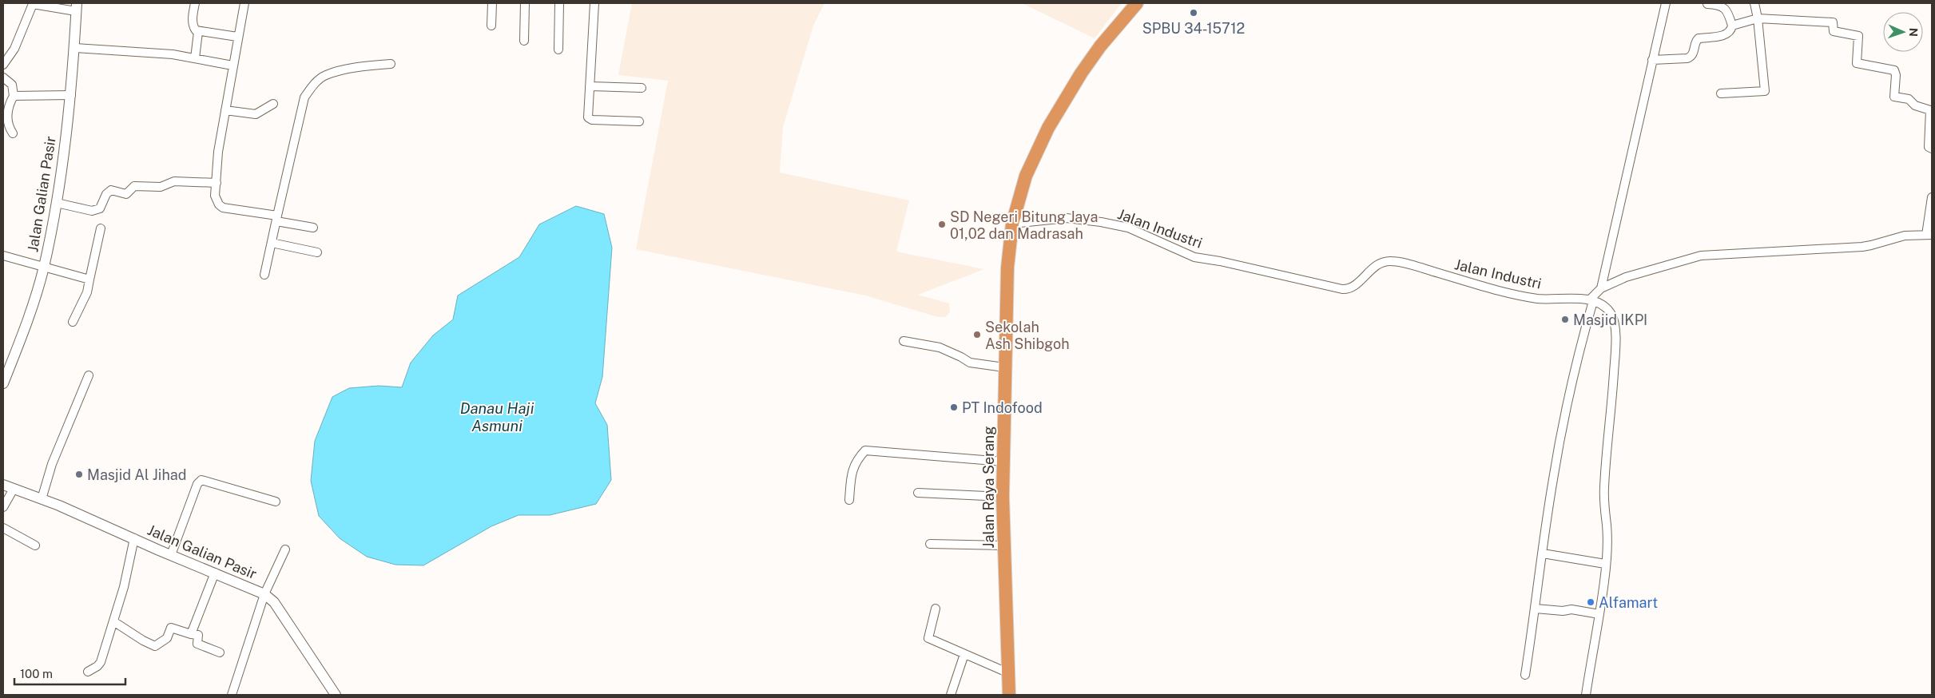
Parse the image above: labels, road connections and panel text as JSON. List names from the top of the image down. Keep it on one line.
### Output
{"streets":{"highway":["Jalan Raya Serang"],"street":["Jalan Galian Pasir","Jalan Industri"]},"crossings":[["Jalan Industri","Jalan Raya Serang"]],"water":["Danau Haji Asmuni"],"places":["SPBU 34-15712","SD Negeri Bitung Jaya 01,02 dan Madrasah","Masjid IKPI","Sekolah Ash Shibgoh","PT Indofood","Masjid Al Jihad","Alfamart"],"scale_bar":"100 m","north":"right"}
